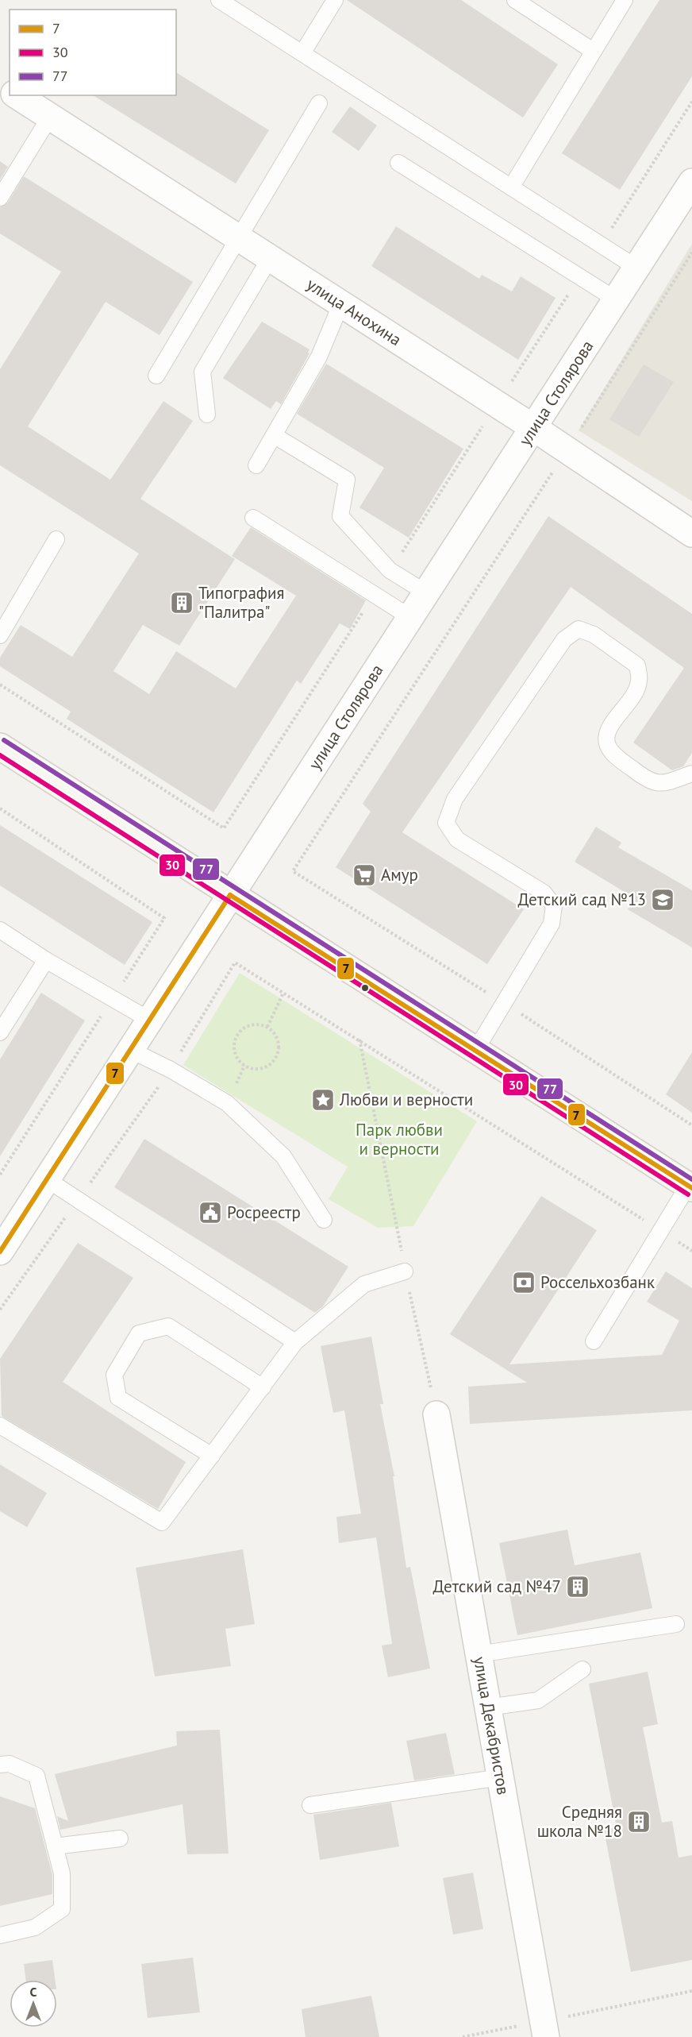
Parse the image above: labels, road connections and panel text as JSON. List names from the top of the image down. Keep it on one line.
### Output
{"streets":{"street":["улица Анохина","улица Столярова","улица Декабристов"]},"crossings":[["улица Анохина","улица Столярова"]],"parks":["Парк любви и верности"],"places":{"building":["Типография \"Палитра\"","Детский сад №47","Средняя школа №18"],"supermarket":["Амур"],"school or university":["Детский сад №13"],"place":["Любви и верности"],"public building":["Росреестр"],"bank":["Россельхозбанк"]},"lines":["transit line 77","transit line 30","transit line 7"],"legend":["7","30","77"],"north":"top"}
